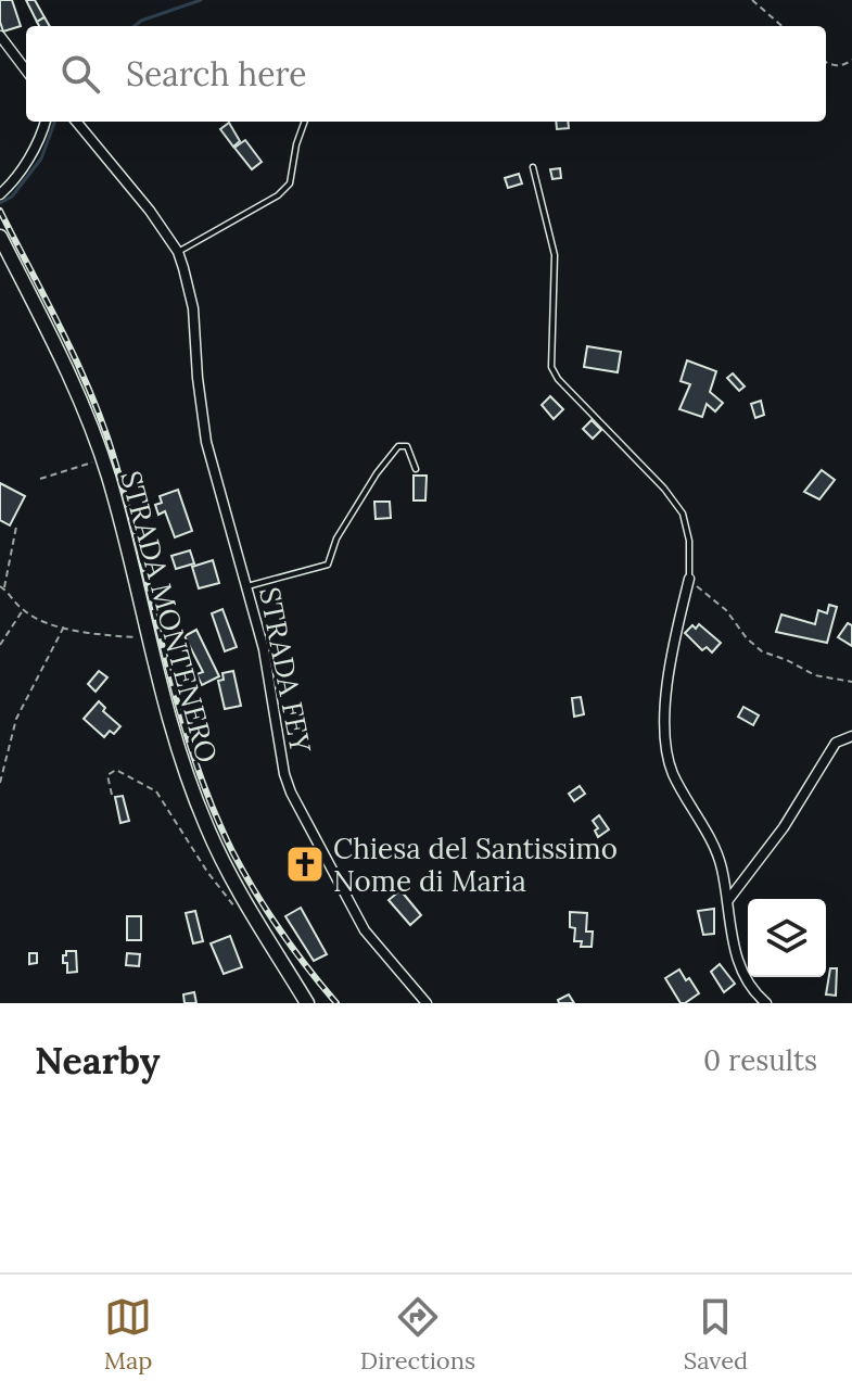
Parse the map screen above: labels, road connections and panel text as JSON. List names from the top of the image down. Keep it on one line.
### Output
{"streets":{"main road":["STRADA MONTENERO"],"street":["STRADA FEY"]},"places":{"church":["Chiesa del Santissimo Nome di Maria"]},"page":{"search":"Search here","heading":["Nearby","0 results"],"nav":["Map","Directions","Saved"]}}
